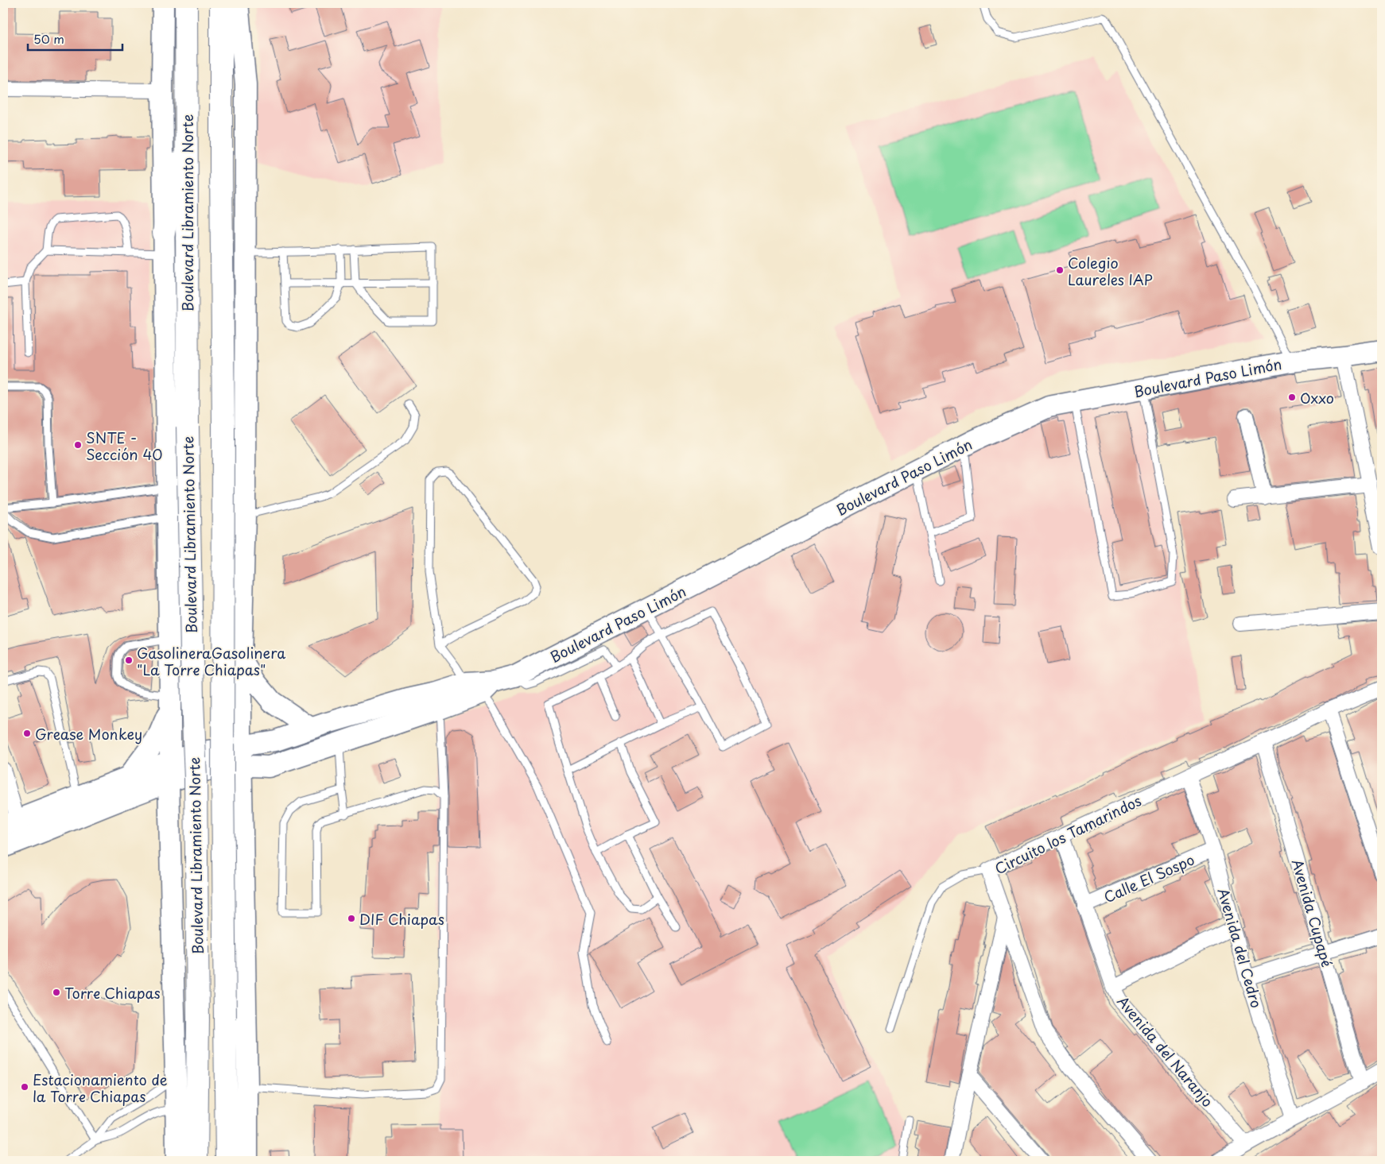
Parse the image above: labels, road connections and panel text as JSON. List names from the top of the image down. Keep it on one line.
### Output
{"streets":{"highway":["Boulevard Libramiento Norte"],"street":["Boulevard Paso Limón","Circuito los Tamarindos","Calle El Sospo","Avenida Cupapé","Avenida del Cedro","Avenida del Naranjo"]},"crossings":[["Circuito los Tamarindos","Avenida Cupapé"],["Circuito los Tamarindos","Avenida del Cedro"],["Circuito los Tamarindos","Avenida del Naranjo"],["Calle El Sospo","Avenida del Cedro"],["Calle El Sospo","Avenida del Naranjo"]],"places":["Colegio Laureles IAP","Oxxo","SNTE - Sección 40","GasolineraGasolinera \"La Torre Chiapas\"","Grease Monkey","DIF Chiapas","Torre Chiapas","Estacionamiento de la Torre Chiapas"],"scale_bar":"50 m"}
